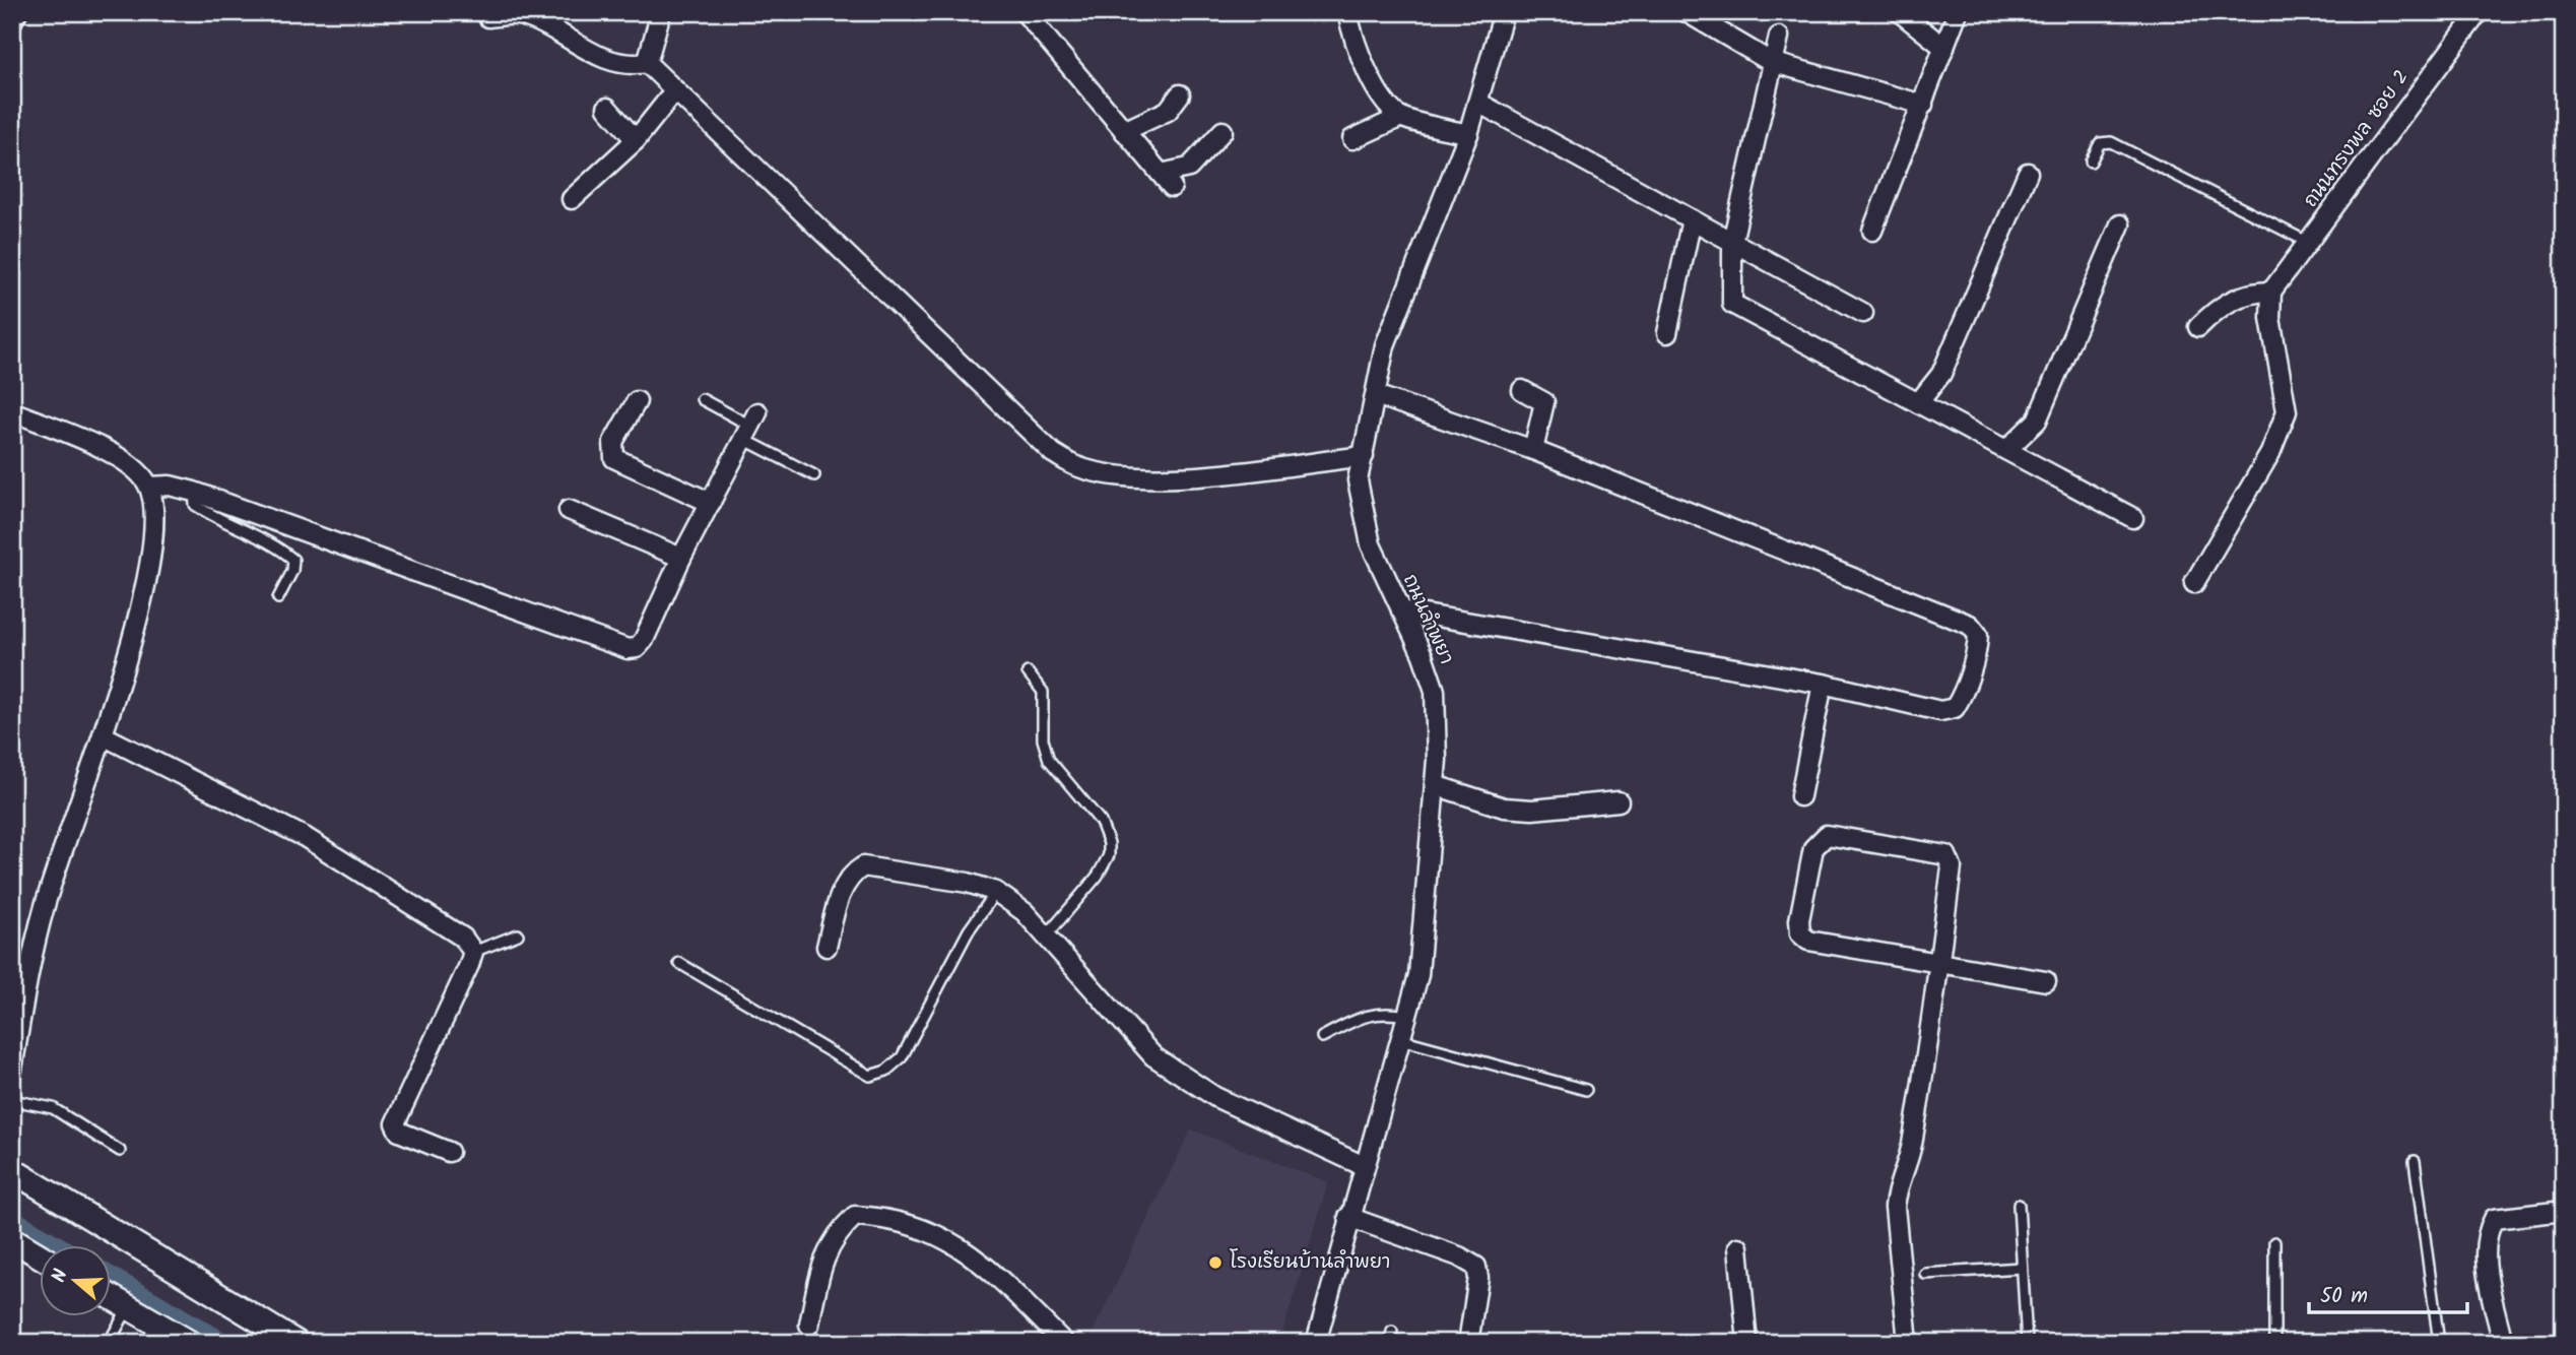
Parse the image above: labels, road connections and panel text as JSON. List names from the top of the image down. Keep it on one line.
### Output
{"streets":{"street":["ถนนทรงพล ซอย 2","ถนนลำพยา"]},"places":["โรงเรียนบ้านลำพยา"],"scale_bar":"50 m","north":"left"}
